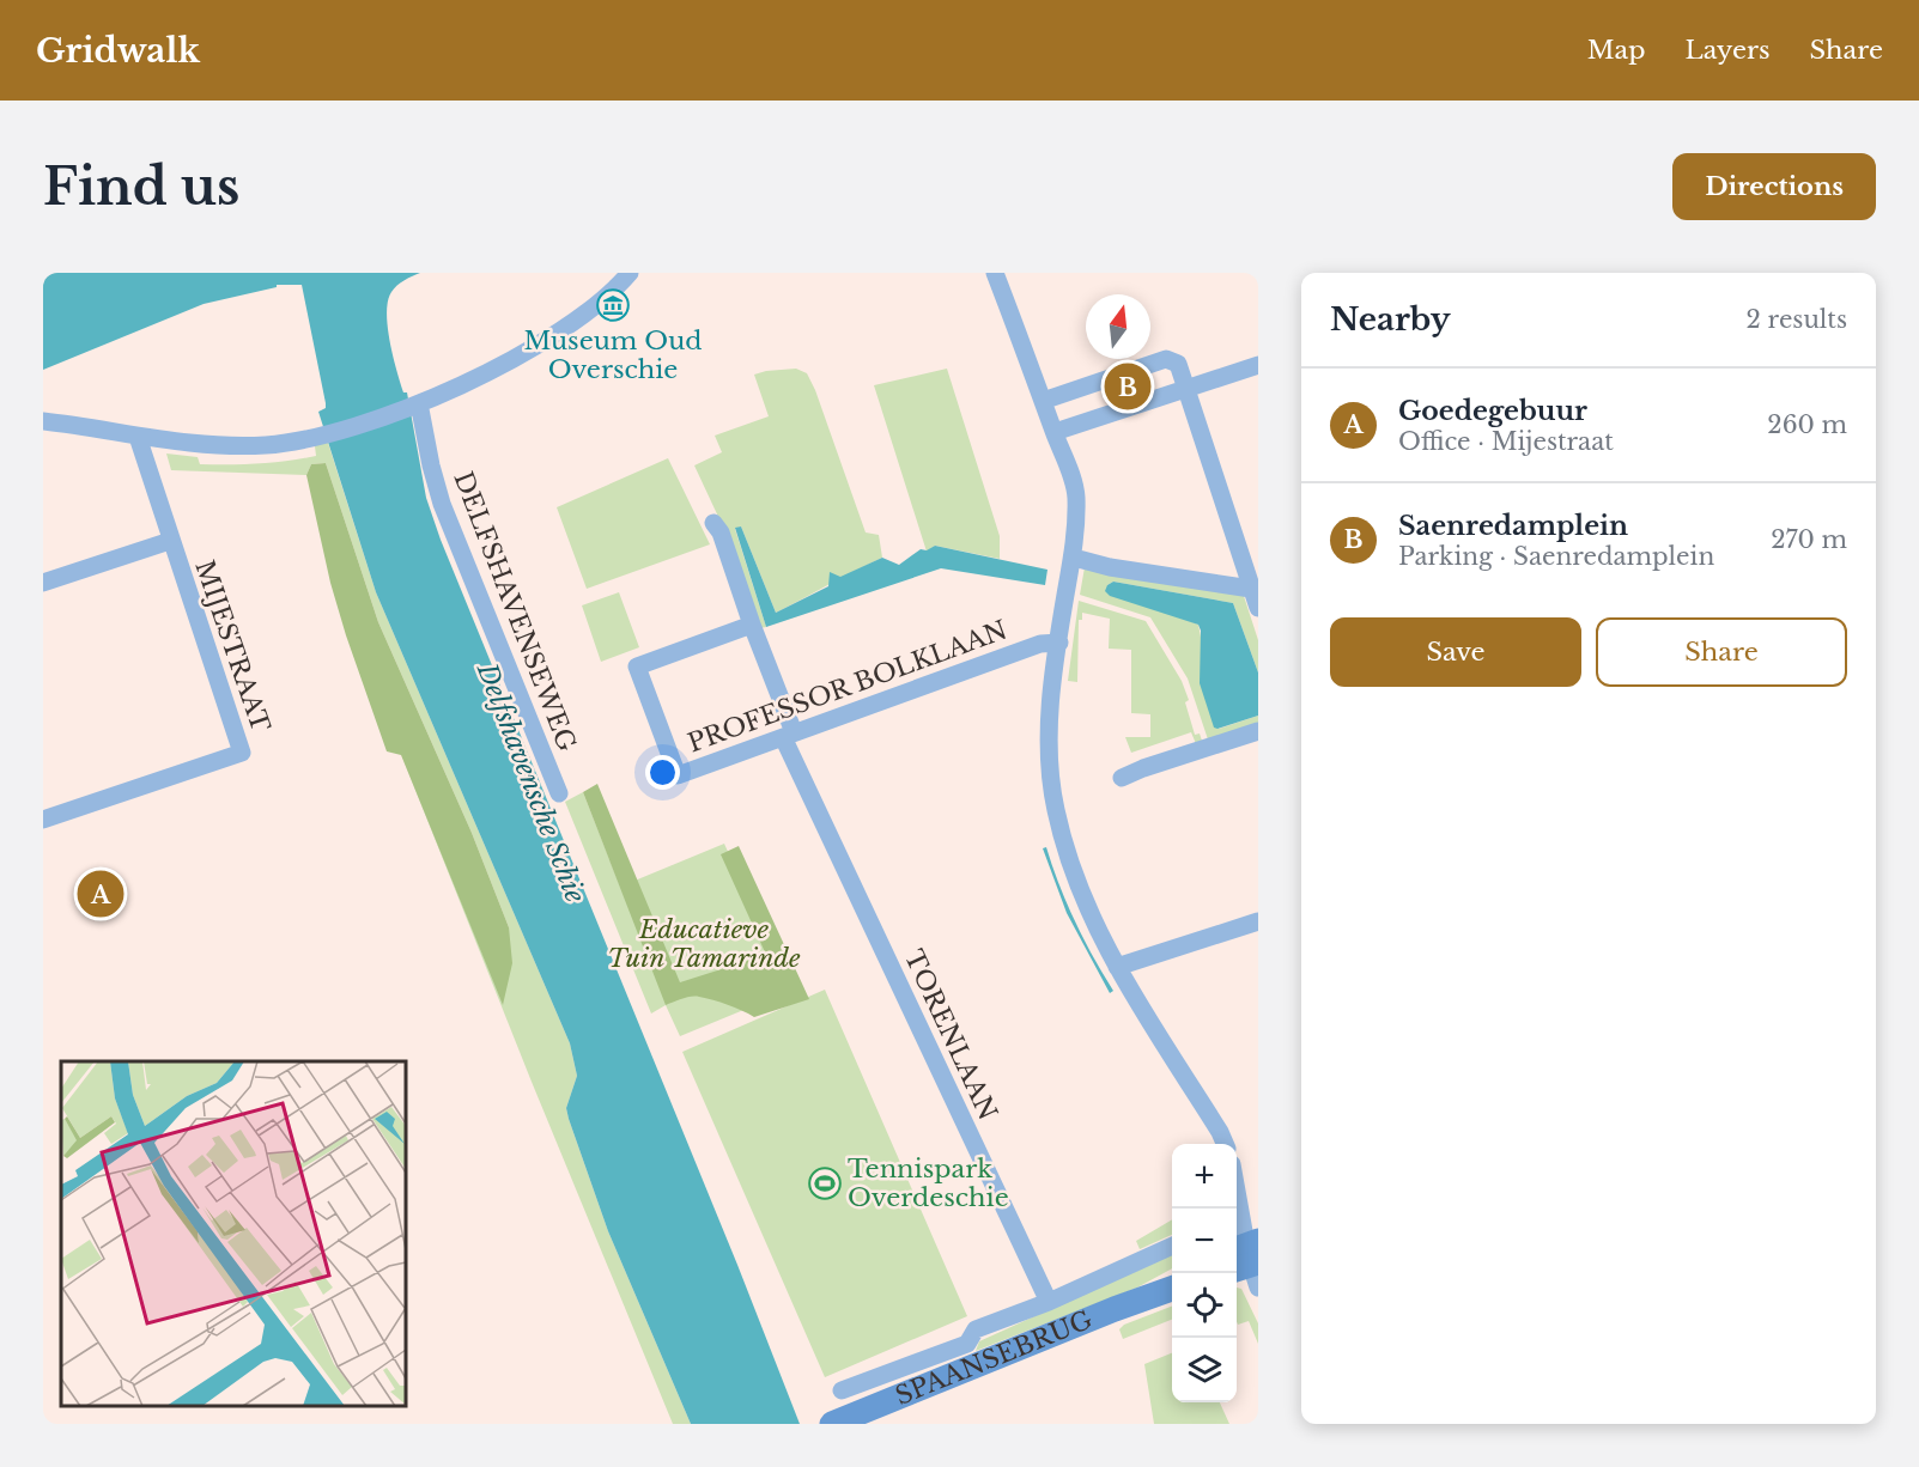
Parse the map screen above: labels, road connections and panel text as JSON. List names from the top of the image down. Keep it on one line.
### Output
{"streets":{"street":["DELFSHAVENSEWEG","MIJESTRAAT","PROFESSOR BOLKLAAN","TORENLAAN","SPAANSEBRUG"]},"crossings":[["PROFESSOR BOLKLAAN","TORENLAAN"]],"water":["Delfshavensche Schie"],"parks":["Educatieve Tuin Tamarinde"],"places":{"museum":["Museum Oud Overschie"],"sports":["Tennispark Overdeschie"]},"north":"top","page":{"header":"Gridwalk","nav":["Map","Layers","Share"],"buttons":["Directions",["Save","Share"]],"title":"Find us","heading":["Nearby","2 results"],"pins":["B","A"],"list":[{"mark":"A","name":"Goedegebuur","note":"Office · Mijestraat","value":"260 m"},{"mark":"B","name":"Saenredamplein","note":"Parking · Saenredamplein","value":"270 m"}],"map_buttons":["+","−"]}}
